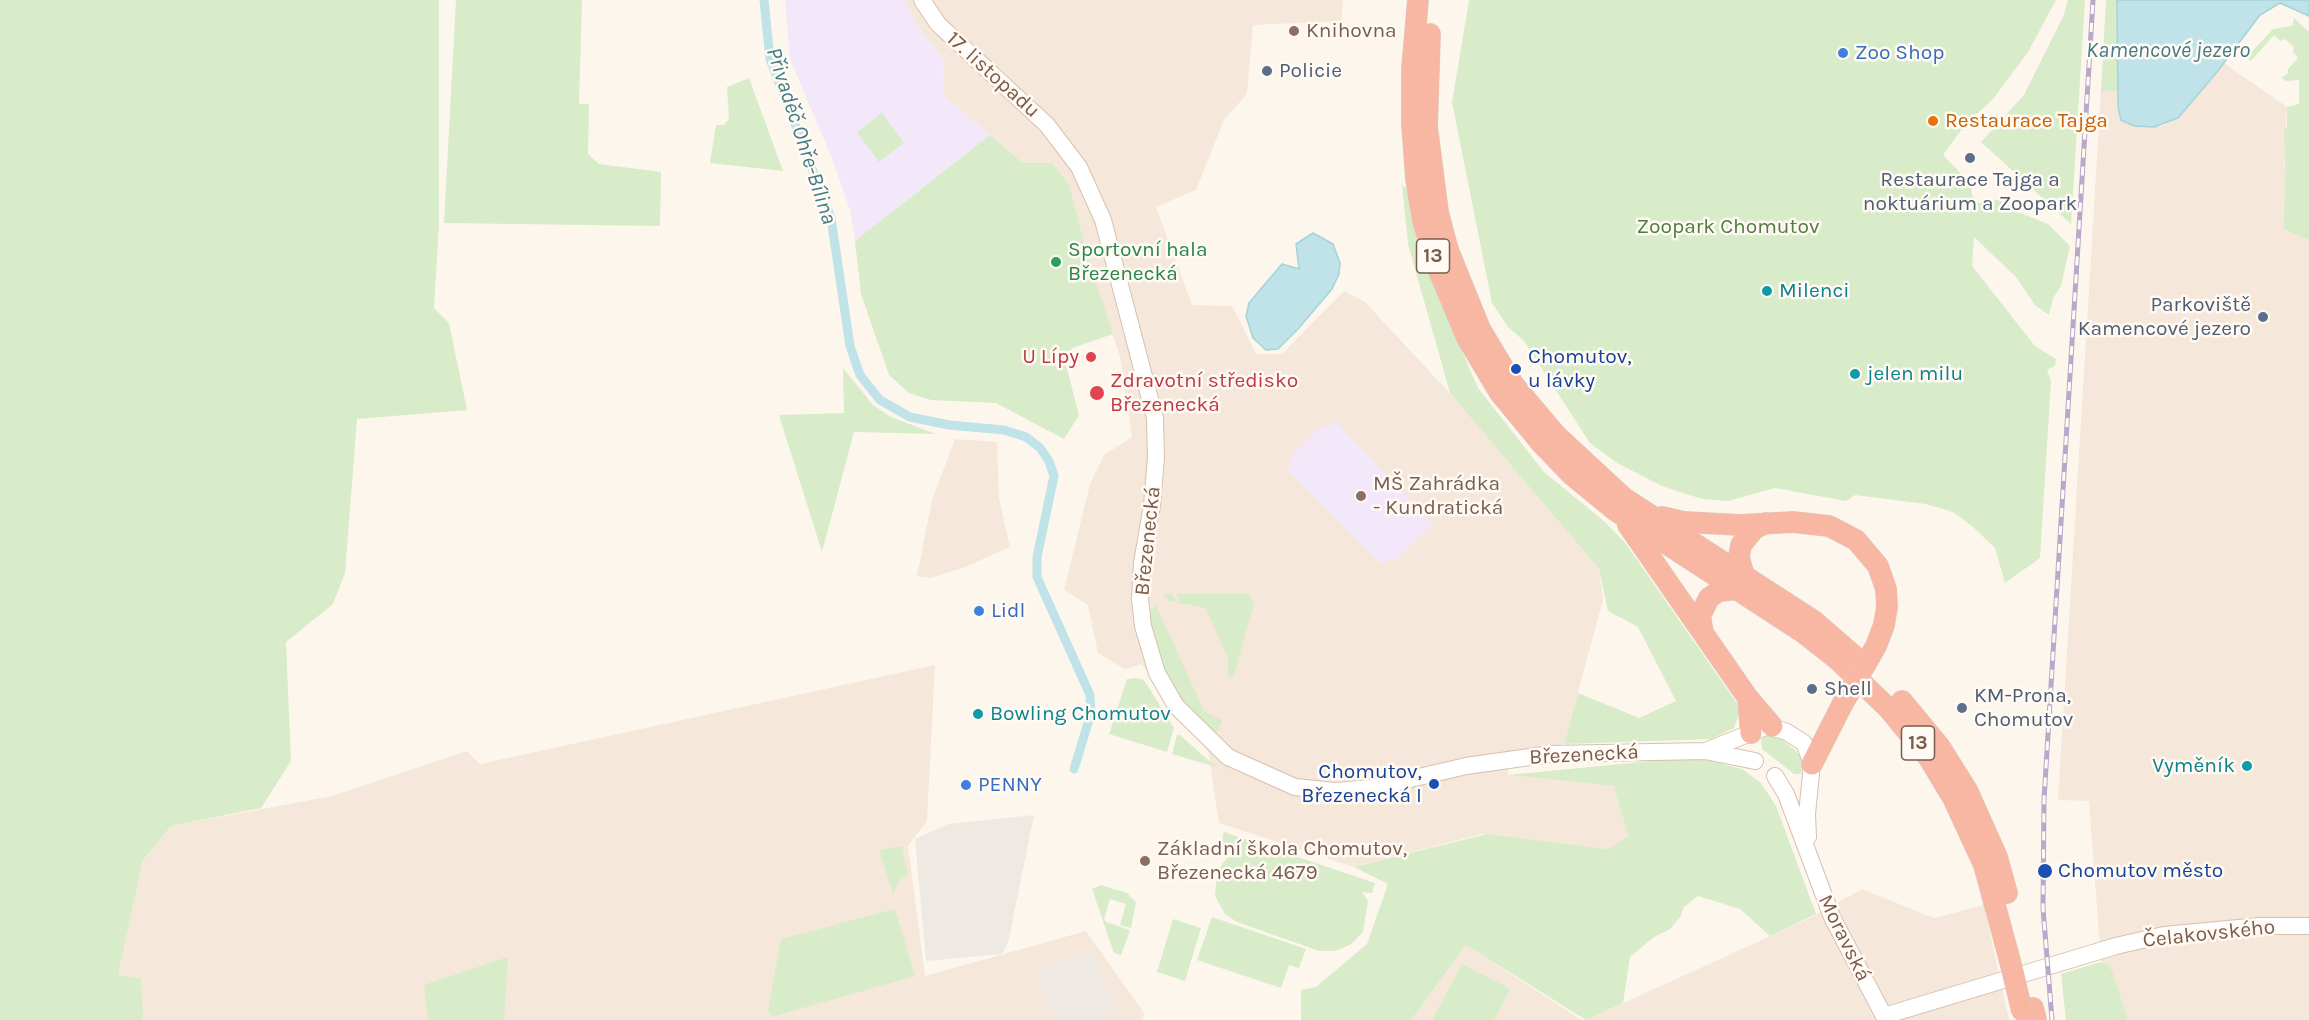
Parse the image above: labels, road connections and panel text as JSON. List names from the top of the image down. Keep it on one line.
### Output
{"streets":{"highway":["13"],"street":["17. listopadu","Březenecká","Čelakovského","Moravská"]},"crossings":[["17. listopadu","Březenecká"],["13","Čelakovského"],["Čelakovského","Moravská"]],"water":["Kamencové jezero","Přivaděč Ohře-Bílina"],"parks":["Zoopark Chomutov"],"places":["Knihovna","Zoo Shop","Policie","Restaurace Tajga","Restaurace Tajga a noktuárium a Zoopark","Sportovní hala Březenecká","Milenci","Parkoviště Kamencové jezero","U Lípy","Chomutov, u lávky","jelen milu","Zdravotní středisko Březenecká","MŠ Zahrádka - Kundratická","Lidl","Shell","KM-Prona, Chomutov","Bowling Chomutov","Vyměník","Chomutov, Březenecká I","PENNY","Základní škola Chomutov, Březenecká 4679","Chomutov město"]}
